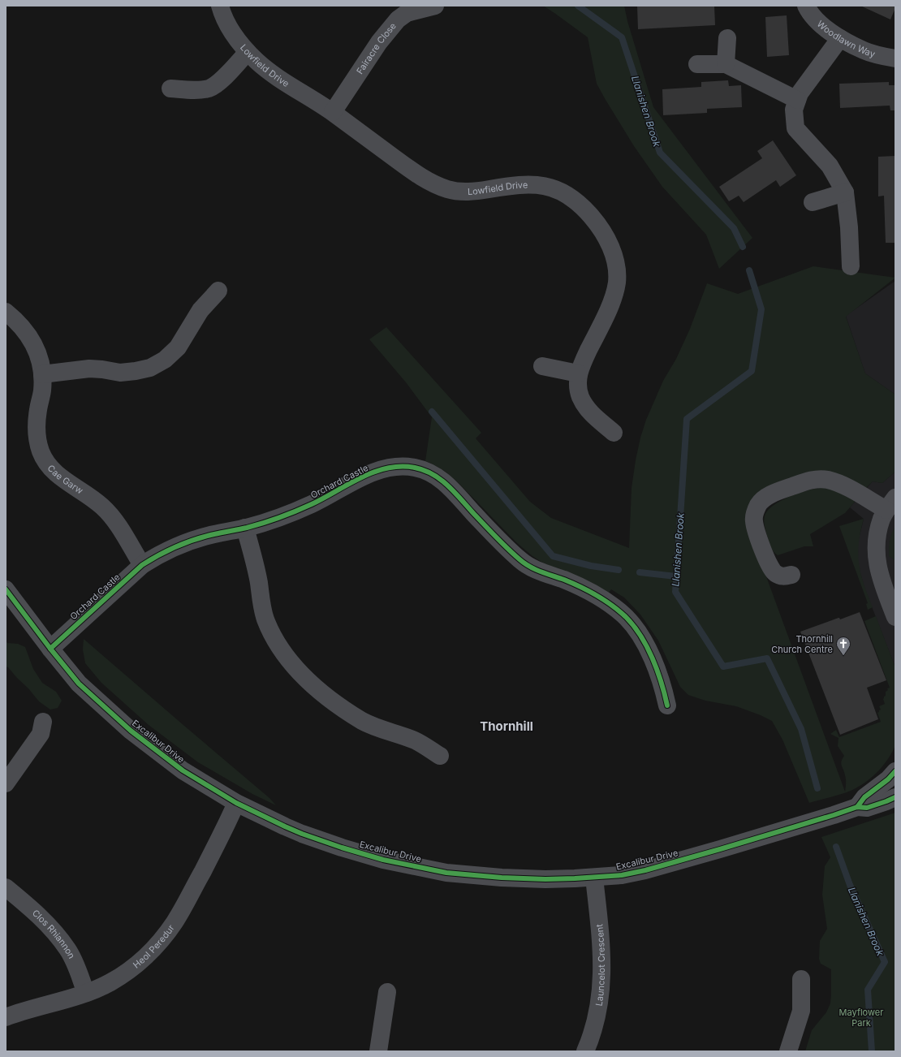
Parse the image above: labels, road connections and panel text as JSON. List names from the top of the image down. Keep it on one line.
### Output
{"streets":{"street":["Woodlawn Way","Fairacre Close","Lowfield Drive","Cae Garw","Orchard Castle","Excalibur Drive","Clos Rhiannon","Heol Peredur","Launcelot Crescent"]},"crossings":[["Fairacre Close","Lowfield Drive"],["Cae Garw","Orchard Castle"],["Orchard Castle","Excalibur Drive"],["Excalibur Drive","Heol Peredur"],["Excalibur Drive","Launcelot Crescent"],["Clos Rhiannon","Heol Peredur"]],"districts":["Thornhill"],"water":["Llanishen Brook"],"parks":["Mayflower Park"],"places":{"church":["Thornhill Church Centre"]}}
